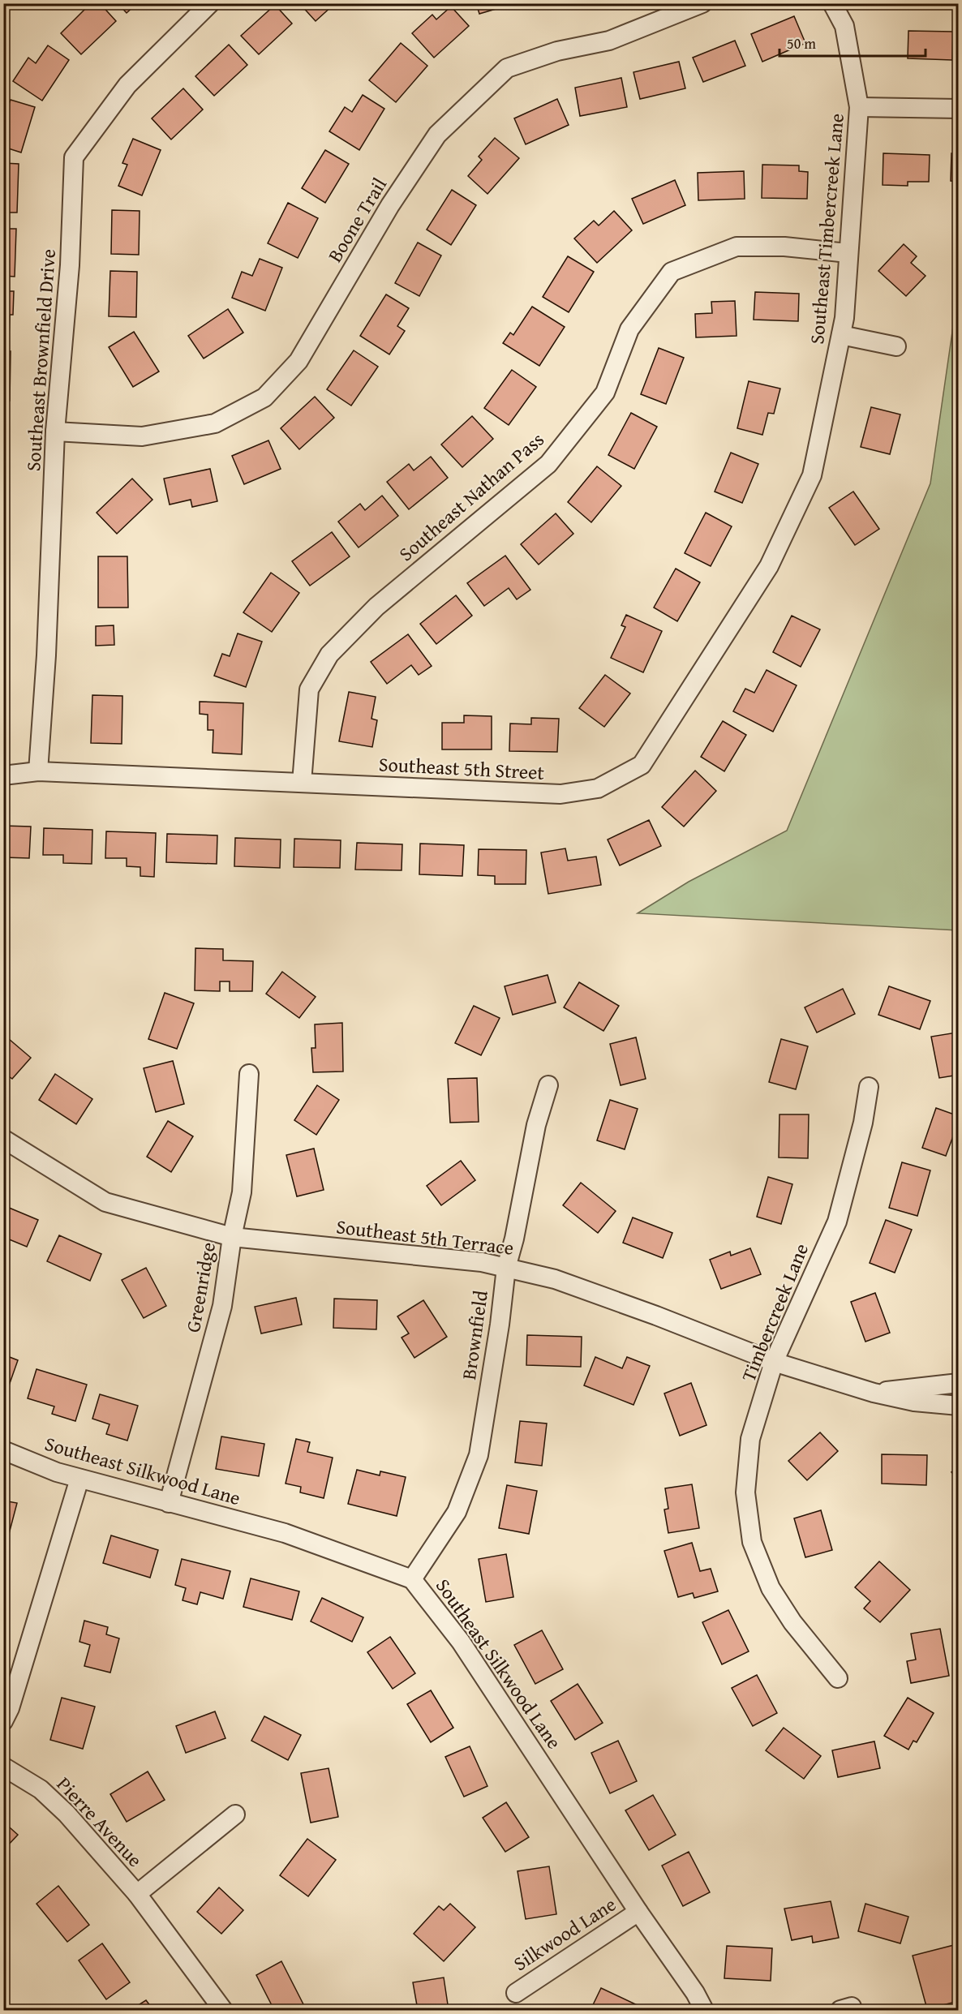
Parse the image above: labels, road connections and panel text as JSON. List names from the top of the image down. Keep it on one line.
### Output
{"streets":{"street":["Boone Trail","Southeast Timbercreek Lane","Southeast Brownfield Drive","Southeast Nathan Pass","Southeast 5th Street","Southeast 5th Terrace","Greenridge","Timbercreek Lane","Brownfield","Southeast Silkwood Lane","Pierre Avenue","Silkwood Lane"]},"crossings":[["Boone Trail","Southeast Brownfield Drive"],["Southeast Timbercreek Lane","Southeast Nathan Pass"],["Southeast Timbercreek Lane","Southeast 5th Street"],["Southeast Brownfield Drive","Southeast 5th Street"],["Southeast Nathan Pass","Southeast 5th Street"],["Southeast 5th Terrace","Greenridge"],["Southeast 5th Terrace","Timbercreek Lane"],["Southeast 5th Terrace","Brownfield"],["Greenridge","Southeast Silkwood Lane"],["Brownfield","Southeast Silkwood Lane"],["Southeast Silkwood Lane","Silkwood Lane"]],"scale_bar":"50 m"}
